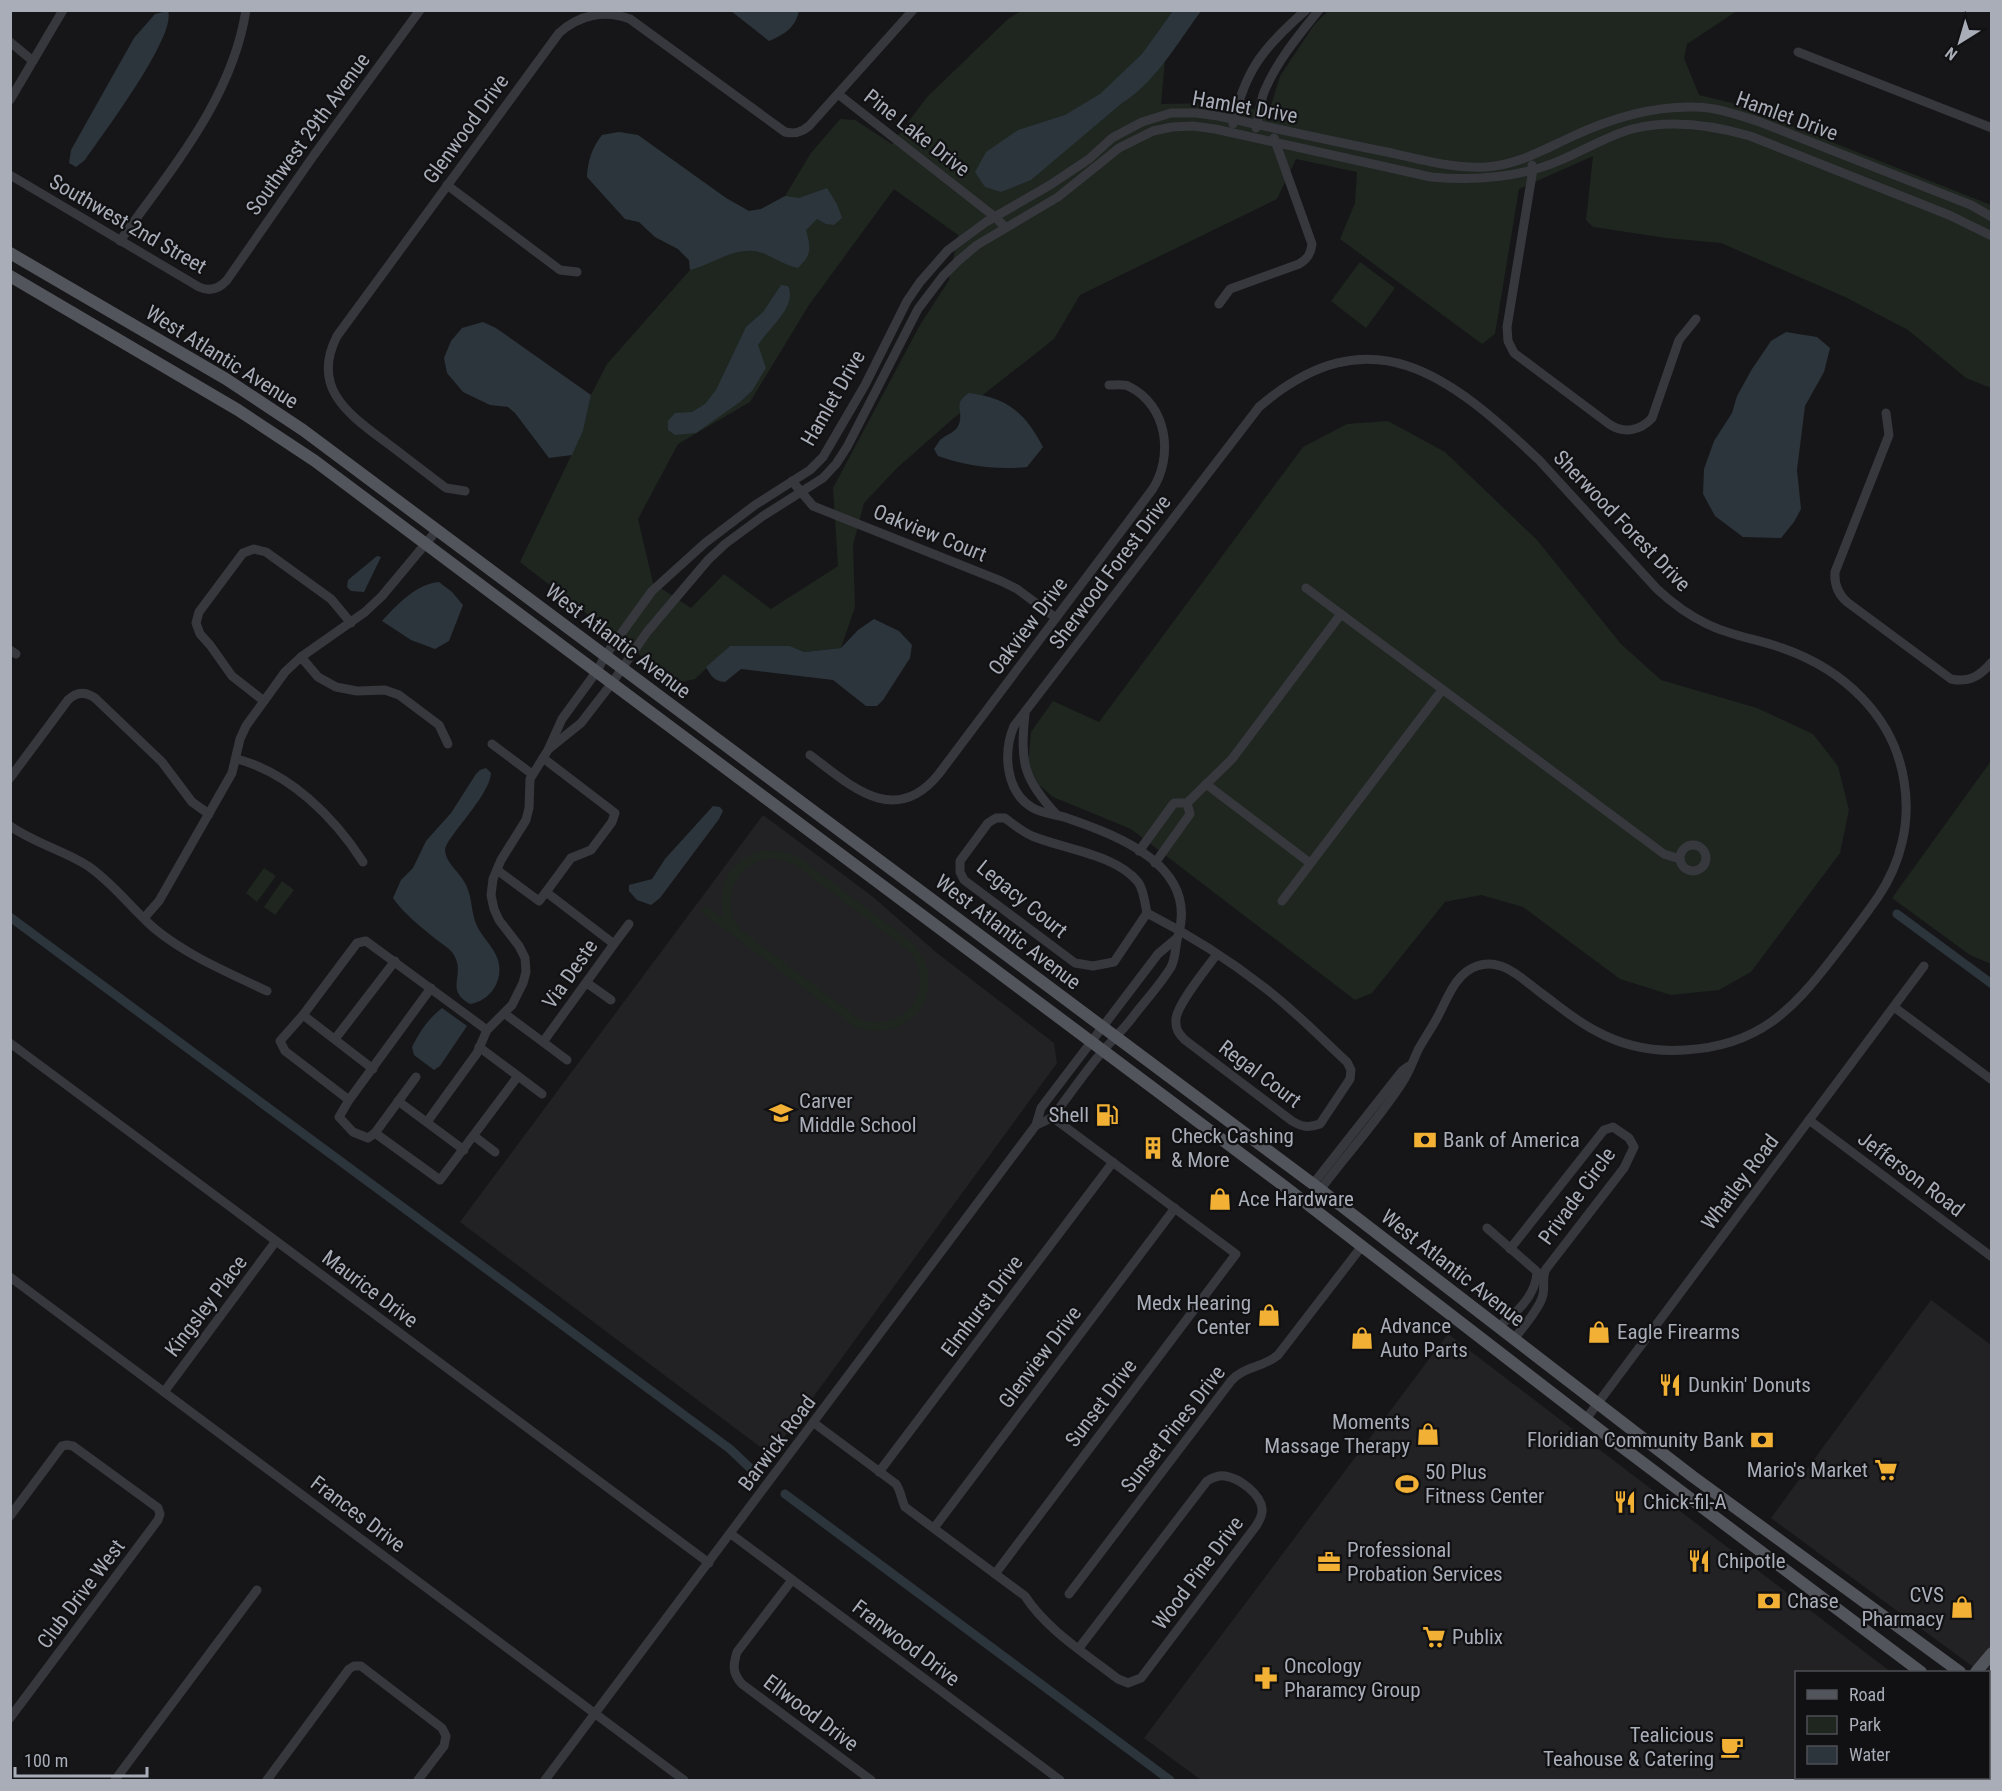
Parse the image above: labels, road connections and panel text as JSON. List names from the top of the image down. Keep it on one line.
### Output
{"streets":{"main road":["West Atlantic Avenue"],"street":["Hamlet Drive","Glenwood Drive","Pine Lake Drive","Southwest 29th Avenue","Southwest 2nd Street","Sherwood Forest Drive","Oakview Court","Oakview Drive","Legacy Court","Via Deste","Regal Court","Jefferson Road","Whatley Road","Privade Circle","Maurice Drive","Kingsley Place","Elmhurst Drive","Glenview Drive","Sunset Drive","Sunset Pines Drive","Barwick Road","Frances Drive","Wood Pine Drive","Club Drive West","Franwood Drive","Ellwood Drive"]},"crossings":[["Hamlet Drive","Pine Lake Drive"],["Hamlet Drive","West Atlantic Avenue"],["Hamlet Drive","Oakview Court"],["Hamlet Drive","Via Deste"],["Glenwood Drive","Pine Lake Drive"],["Southwest 29th Avenue","Southwest 2nd Street"],["West Atlantic Avenue","Sherwood Forest Drive"],["West Atlantic Avenue","Via Deste"],["West Atlantic Avenue","Whatley Road"],["West Atlantic Avenue","Privade Circle"],["West Atlantic Avenue","Sunset Pines Drive"],["West Atlantic Avenue","Barwick Road"],["Sherwood Forest Drive","Regal Court"],["Sherwood Forest Drive","Barwick Road"],["Oakview Court","Oakview Drive"],["Jefferson Road","Whatley Road"],["Maurice Drive","Kingsley Place"],["Maurice Drive","Barwick Road"],["Kingsley Place","Frances Drive"],["Elmhurst Drive","Wood Pine Drive"],["Glenview Drive","Sunset Drive"],["Glenview Drive","Wood Pine Drive"],["Sunset Drive","Wood Pine Drive"],["Barwick Road","Frances Drive"],["Barwick Road","Wood Pine Drive"],["Barwick Road","Franwood Drive"],["Franwood Drive","Ellwood Drive"]],"places":{"school or university":["Carver Middle School"],"fuel station":["Shell"],"bank":["Bank of America","Floridian Community Bank","Chase"],"building":["Check Cashing & More"],"shop":["Ace Hardware","Medx Hearing Center","Eagle Firearms","Advance Auto Parts","Moments Massage Therapy","CVS Pharmacy"],"restaurant":["Dunkin' Donuts","Chick-fil-A","Chipotle"],"supermarket":["Mario's Market","Publix"],"sports":["50 Plus Fitness Center"],"office":["Professional Probation Services"],"pharmacy":["Oncology Pharamcy Group"],"cafe":["Tealicious Teahouse & Catering"]},"legend":["Road","Park","Water"],"scale_bar":"100 m","north":"bottom left"}
